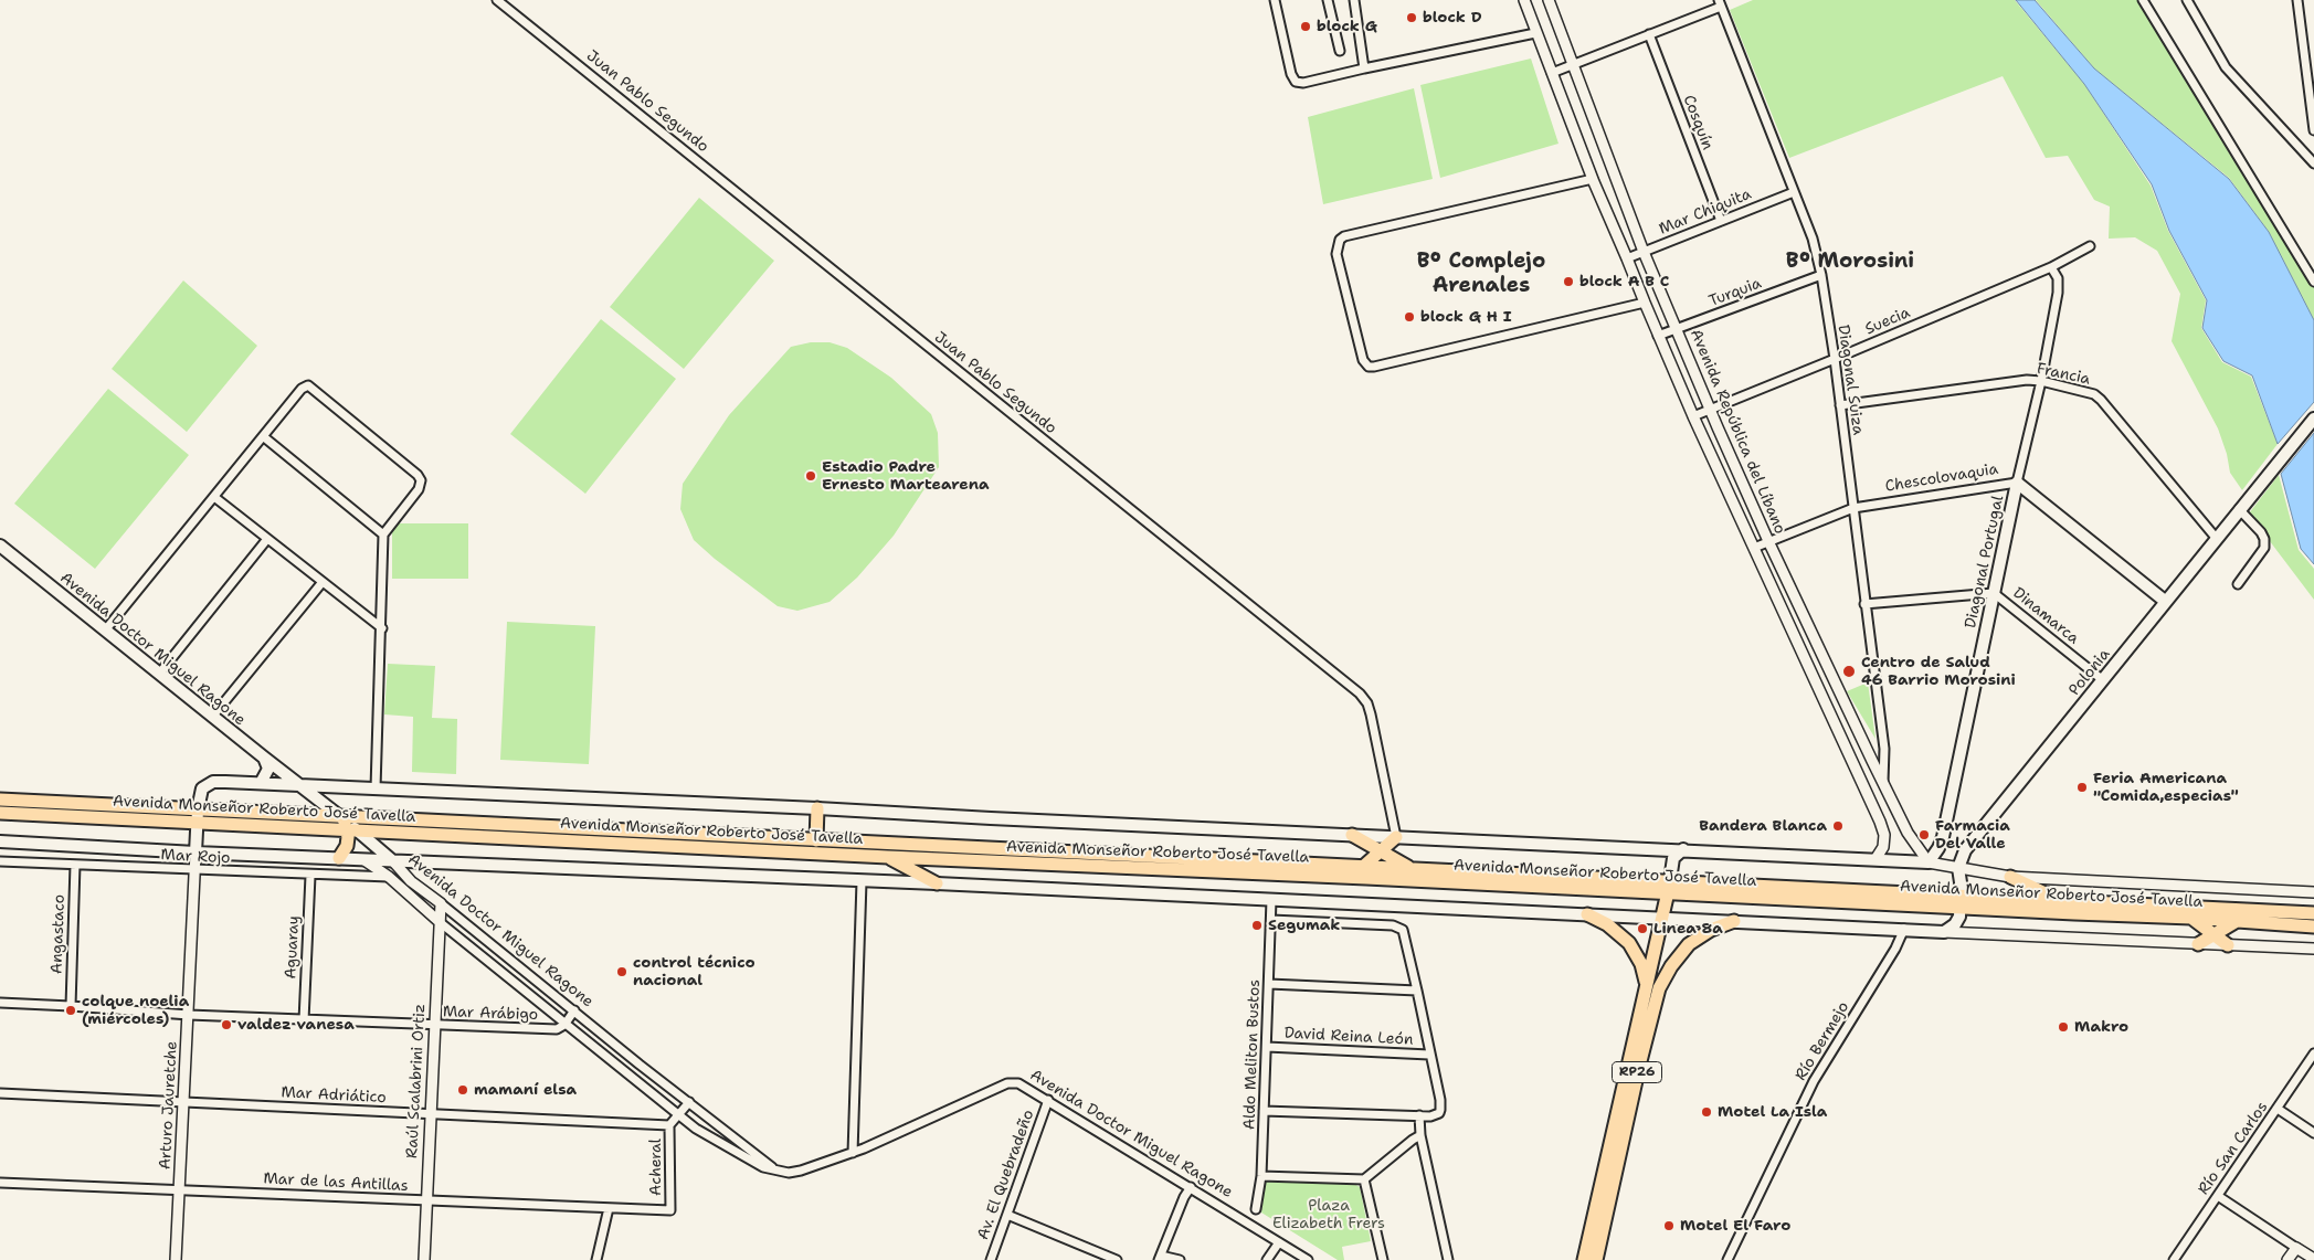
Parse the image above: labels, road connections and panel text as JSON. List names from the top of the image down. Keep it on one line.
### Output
{"streets":{"main road":["Chescolovaquia","Diagonal Portugal","Avenida Doctor Miguel Ragone","Polonia","Avenida Monseñor Roberto José Tavella","RP26"],"street":["Juan Pablo Segundo","Cosquín","Mar Chiquita","Turquia","Suecia","Francia","Diagonal Suiza","Avenida República del Líbano","Dinamarca","Mar Rojo","Angastaco","Aguaray","Mar Arábigo","David Reina León","Río Bermejo","Aldo Meliton Bustos","Raúl Scalabrini Ortiz","Mar Adriático","Arturo Jauretche","Río San Carlos","Acheral","Av. El Quebradeño","Mar de las Antillas"]},"crossings":[["Cosquín","Mar Chiquita"],["Mar Chiquita","Diagonal Suiza"],["Mar Chiquita","Avenida República del Líbano"],["Turquia","Diagonal Suiza"],["Turquia","Avenida República del Líbano"],["Suecia","Diagonal Suiza"],["Suecia","Avenida República del Líbano"],["Suecia","Diagonal Portugal"],["Francia","Diagonal Suiza"],["Francia","Diagonal Portugal"],["Francia","Polonia"],["Diagonal Suiza","Avenida República del Líbano"],["Diagonal Suiza","Chescolovaquia"],["Diagonal Suiza","Dinamarca"],["Avenida República del Líbano","Chescolovaquia"],["Avenida República del Líbano","Diagonal Portugal"],["Chescolovaquia","Diagonal Portugal"],["Chescolovaquia","Polonia"],["Diagonal Portugal","Dinamarca"],["Dinamarca","Polonia"],["Avenida Doctor Miguel Ragone","Avenida Monseñor Roberto José Tavella"],["Avenida Doctor Miguel Ragone","Mar Rojo"],["Avenida Doctor Miguel Ragone","Mar Arábigo"],["Avenida Doctor Miguel Ragone","Raúl Scalabrini Ortiz"],["Avenida Doctor Miguel Ragone","Av. El Quebradeño"],["Avenida Monseñor Roberto José Tavella","RP26"],["Mar Rojo","Angastaco"],["Mar Rojo","Aguaray"],["Mar Rojo","Arturo Jauretche"],["Angastaco","Mar Arábigo"],["Aguaray","Mar Arábigo"],["Mar Arábigo","Raúl Scalabrini Ortiz"],["Mar Arábigo","Arturo Jauretche"],["David Reina León","Aldo Meliton Bustos"],["Raúl Scalabrini Ortiz","Mar Adriático"],["Raúl Scalabrini Ortiz","Mar de las Antillas"],["Mar Adriático","Arturo Jauretche"],["Mar Adriático","Acheral"],["Arturo Jauretche","Mar de las Antillas"],["Acheral","Mar de las Antillas"]],"districts":["Bº Complejo Arenales","Bº Morosini"],"parks":["Plaza Elizabeth Frers"],"places":["block D","block G","block A B C","block G H I","Estadio Padre Ernesto Martearena","Centro de Salud 46 Barrio Morosini","Feria Americana \"Comida,especias\"","Bandera Blanca","Farmacia Del Valle","Segumak","Linea 8a","control técnico nacional","colque noelia (miércoles)","valdez vanesa","Makro","mamaní elsa","Motel La Isla","Motel El Faro"]}
